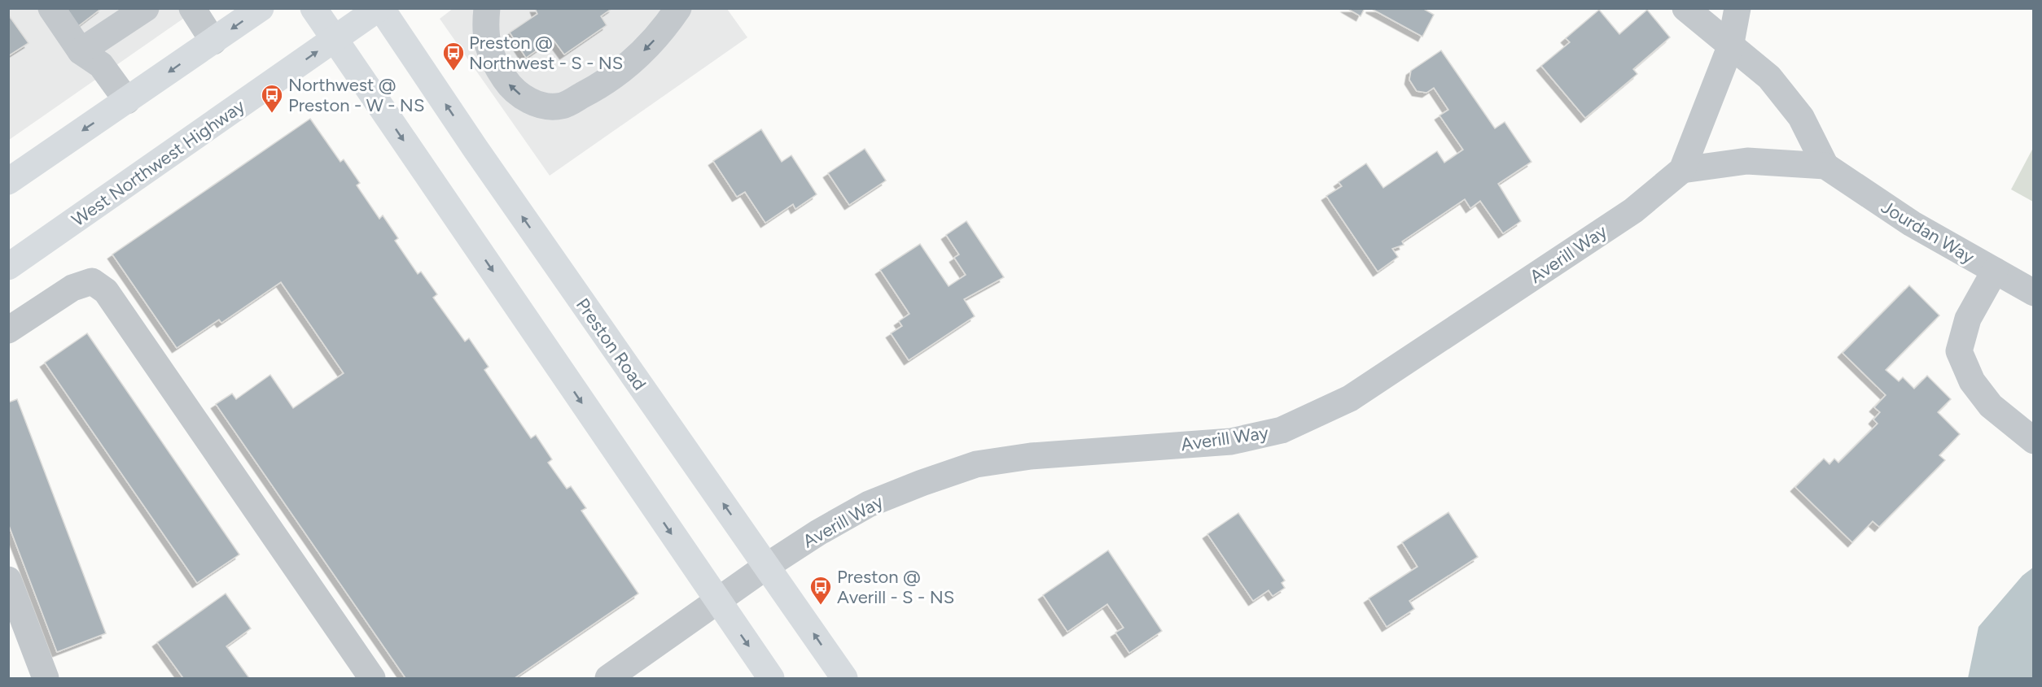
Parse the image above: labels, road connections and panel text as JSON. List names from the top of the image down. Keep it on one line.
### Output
{"streets":{"main road":["West Northwest Highway","Preston Road"],"street":["Jourdan Way","Averill Way"]},"crossings":[["West Northwest Highway","Preston Road"],["Jourdan Way","Averill Way"],["Averill Way","Preston Road"]],"places":{"bus stop":["Preston @ Northwest - S - NS","Northwest @ Preston - W - NS","Preston @ Averill - S - NS"]}}
